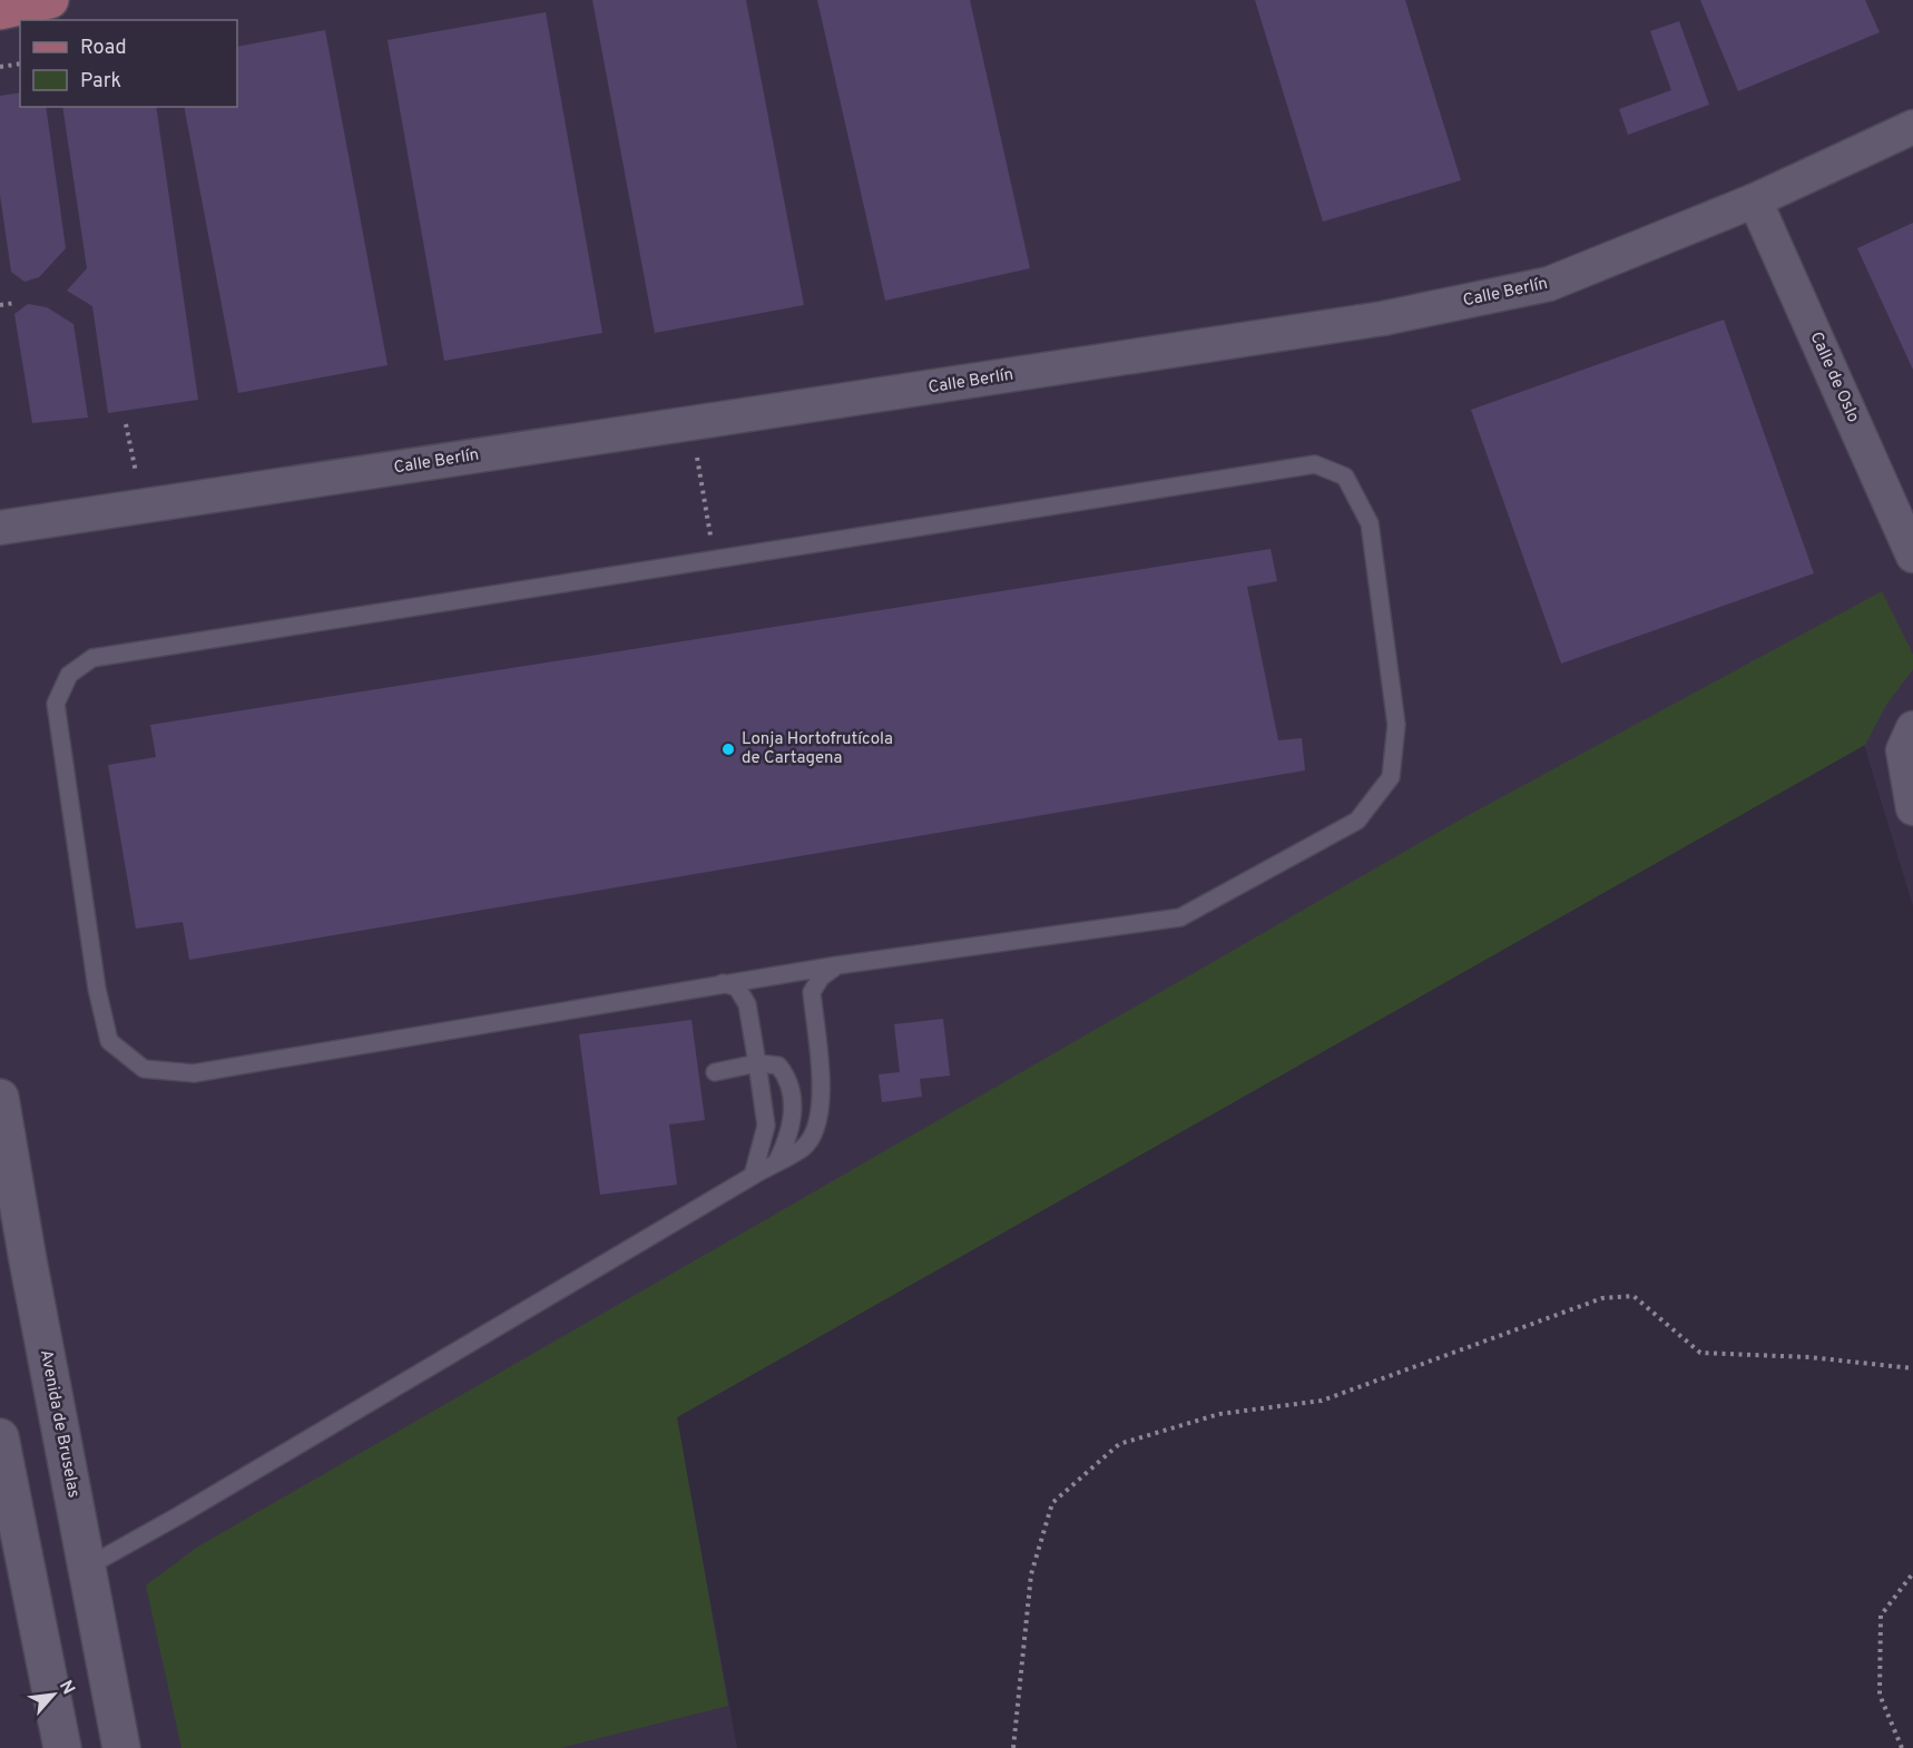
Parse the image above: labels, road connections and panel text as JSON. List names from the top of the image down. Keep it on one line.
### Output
{"streets":{"main road":["Avenida de Bruselas"],"street":["Calle Berlín","Calle de Oslo"]},"crossings":[["Calle Berlín","Calle de Oslo"]],"places":["Lonja Hortofrutícola de Cartagena"],"legend":["Road","Park"],"north":"top right"}
